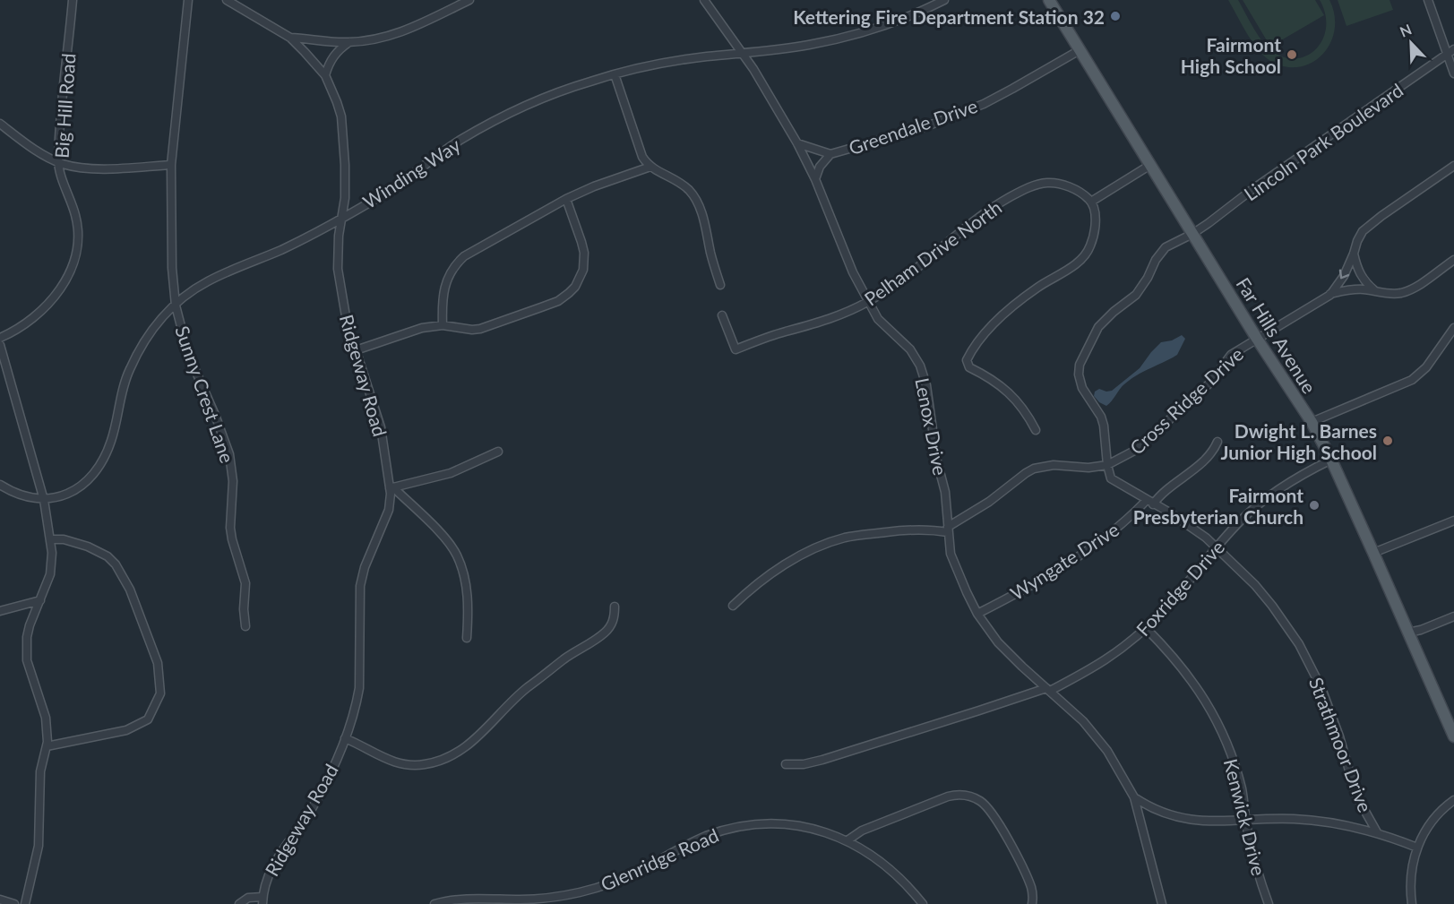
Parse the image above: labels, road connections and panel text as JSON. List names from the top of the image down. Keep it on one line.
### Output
{"streets":{"main road":["Far Hills Avenue"],"street":["Big Hill Road","Greendale Drive","Lincoln Park Boulevard","Winding Way","Pelham Drive North","Ridgeway Road","Sunny Crest Lane","Cross Ridge Drive","Lenox Drive","Wyngate Drive","Foxridge Drive","Strathmoor Drive","Kenwick Drive","Glenridge Road"]},"crossings":[["Greendale Drive","Far Hills Avenue"],["Greendale Drive","Lenox Drive"],["Lincoln Park Boulevard","Far Hills Avenue"],["Lincoln Park Boulevard","Cross Ridge Drive"],["Winding Way","Ridgeway Road"],["Winding Way","Sunny Crest Lane"],["Winding Way","Lenox Drive"],["Pelham Drive North","Lenox Drive"],["Far Hills Avenue","Cross Ridge Drive"],["Far Hills Avenue","Foxridge Drive"],["Lenox Drive","Wyngate Drive"],["Lenox Drive","Foxridge Drive"],["Wyngate Drive","Strathmoor Drive"],["Foxridge Drive","Strathmoor Drive"],["Foxridge Drive","Kenwick Drive"]],"places":["Kettering Fire Department Station 32","Fairmont High School","Dwight L. Barnes Junior High School","Fairmont Presbyterian Church"],"north":"top left"}
